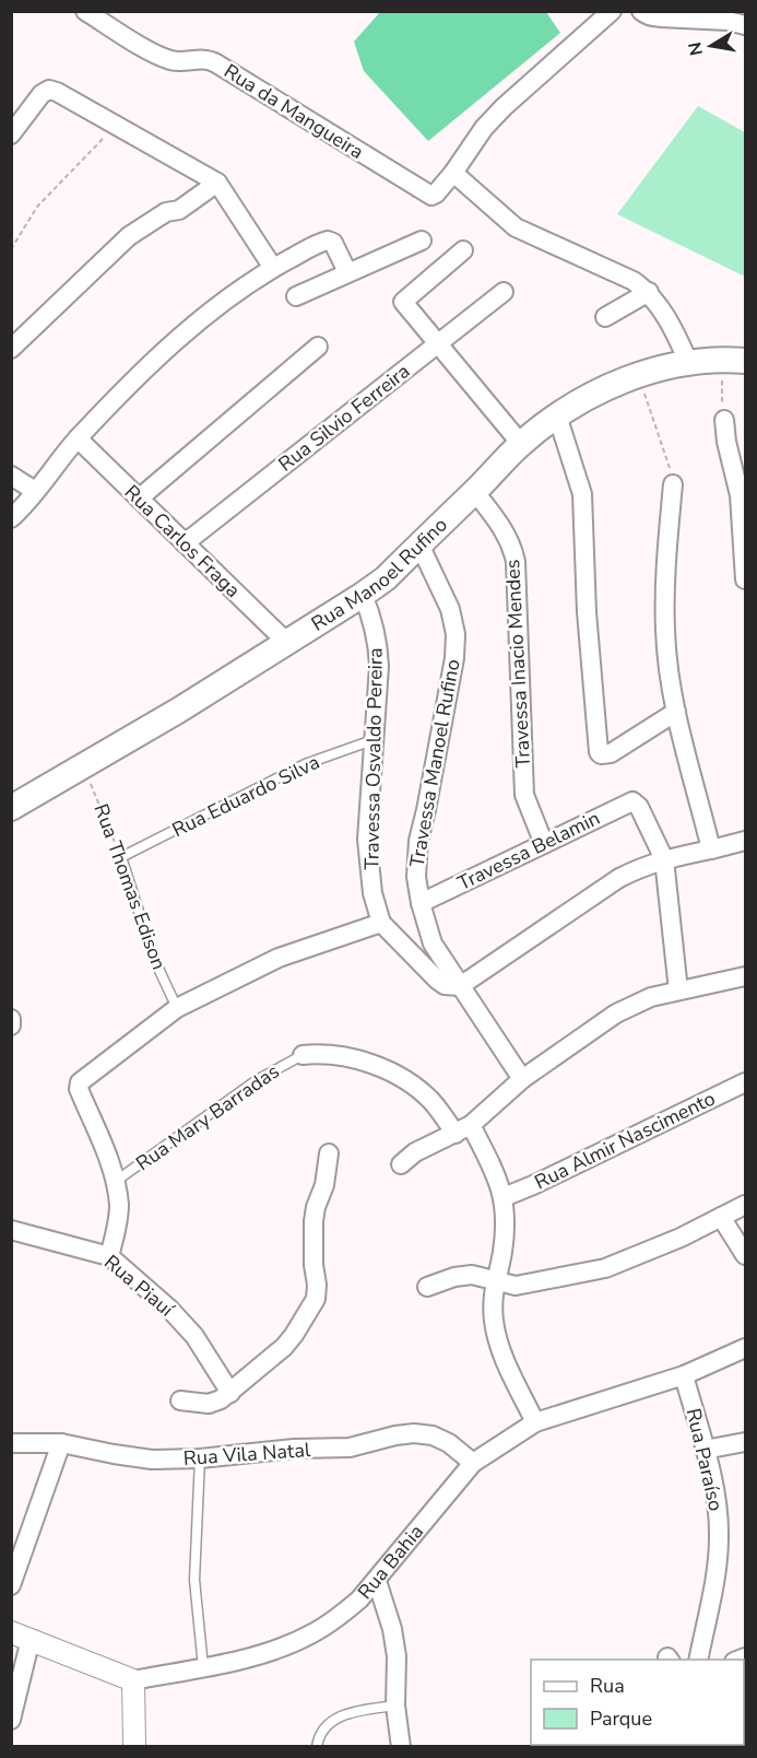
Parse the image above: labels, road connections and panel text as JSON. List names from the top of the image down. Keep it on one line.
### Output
{"streets":{"main road":["Rua Manoel Rufino"],"street":["Rua da Mangueira","Rua Silvio Ferreira","Rua Carlos Fraga","Travessa Inacio Mendes","Travessa Osvaldo Pereira","Travessa Manoel Rufino","Travessa Belamin","Rua Almir Nascimento","Rua Piauí","Rua Vila Natal","Rua Paraíso","Rua Bahia"],"lane":["Rua Eduardo Silva","Rua Thomas Edison","Rua Mary Barradas"]},"crossings":[["Rua Silvio Ferreira","Rua Carlos Fraga"],["Rua Carlos Fraga","Rua Manoel Rufino"],["Rua Manoel Rufino","Travessa Inacio Mendes"],["Rua Manoel Rufino","Travessa Osvaldo Pereira"],["Rua Manoel Rufino","Travessa Manoel Rufino"],["Rua Manoel Rufino","Rua Thomas Edison"],["Travessa Inacio Mendes","Travessa Belamin"],["Travessa Osvaldo Pereira","Rua Eduardo Silva"],["Travessa Manoel Rufino","Travessa Belamin"],["Rua Eduardo Silva","Rua Thomas Edison"],["Rua Vila Natal","Rua Bahia"],["Rua Paraíso","Rua Bahia"]],"legend":["Rua","Parque"],"north":"left"}
